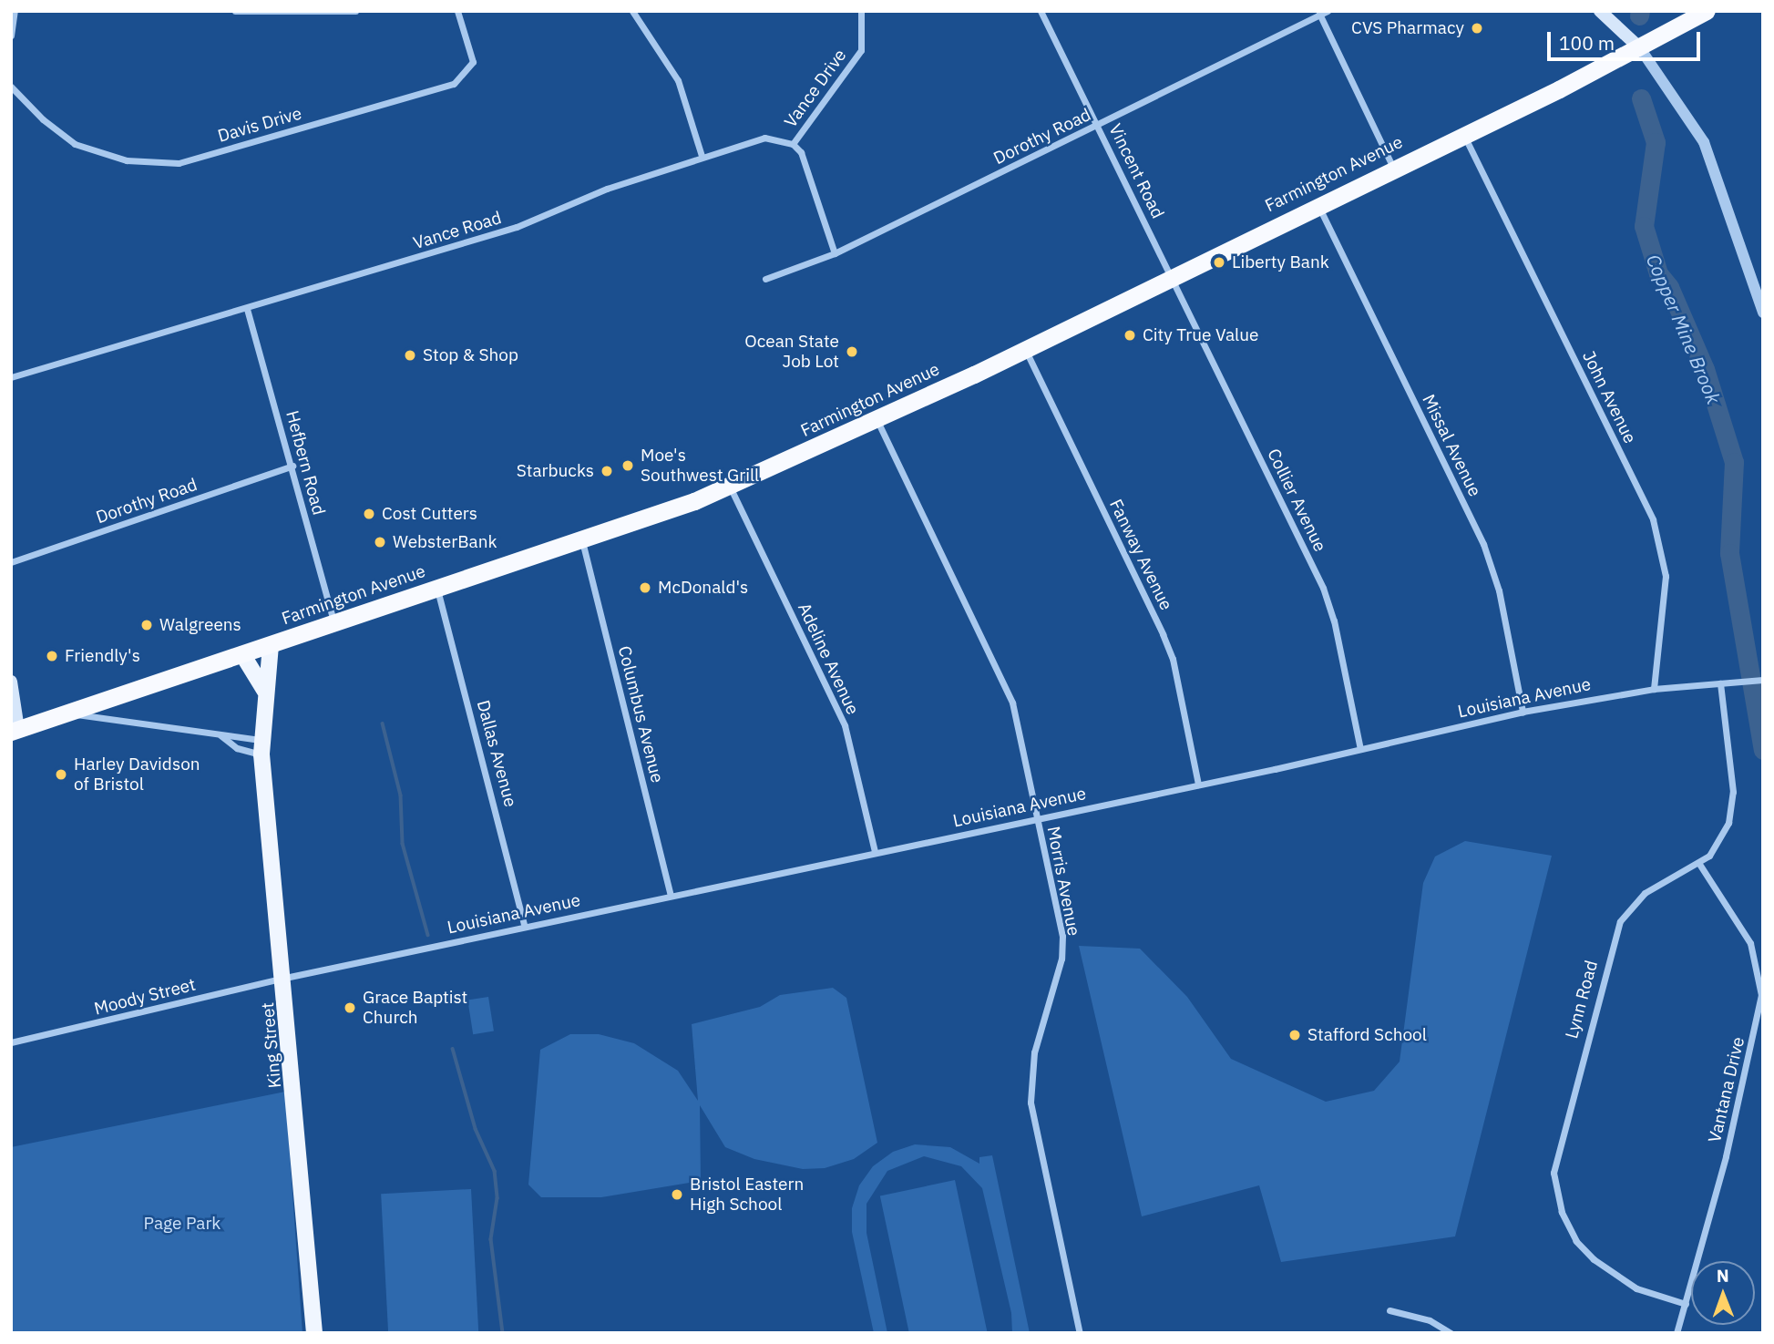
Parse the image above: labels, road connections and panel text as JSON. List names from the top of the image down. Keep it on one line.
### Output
{"streets":{"highway":["Farmington Avenue"],"main road":["King Street"],"street":["Vance Drive","Davis Drive","Dorothy Road","Vincent Road","Vance Road","John Avenue","Missal Avenue","Hefbern Road","Collier Avenue","Fanway Avenue","Adeline Avenue","Louisiana Avenue","Columbus Avenue","Dallas Avenue","Morris Avenue","Moody Street","Lynn Road","Vantana Drive"]},"crossings":[["Vance Drive","Vance Road"],["Dorothy Road","Vincent Road"],["Dorothy Road","Hefbern Road"],["Vincent Road","Farmington Avenue"],["Vincent Road","Collier Avenue"],["Farmington Avenue","John Avenue"],["Farmington Avenue","Missal Avenue"],["Farmington Avenue","Hefbern Road"],["Farmington Avenue","Collier Avenue"],["Farmington Avenue","Fanway Avenue"],["Farmington Avenue","Adeline Avenue"],["Farmington Avenue","Columbus Avenue"],["Farmington Avenue","Dallas Avenue"],["Farmington Avenue","Morris Avenue"],["Farmington Avenue","King Street"],["Vance Road","Hefbern Road"],["John Avenue","Louisiana Avenue"],["Missal Avenue","Louisiana Avenue"],["Collier Avenue","Louisiana Avenue"],["Fanway Avenue","Louisiana Avenue"],["Adeline Avenue","Louisiana Avenue"],["Louisiana Avenue","Columbus Avenue"],["Louisiana Avenue","Dallas Avenue"],["Louisiana Avenue","Morris Avenue"],["Louisiana Avenue","Moody Street"],["Louisiana Avenue","Lynn Road"],["Louisiana Avenue","King Street"],["Moody Street","King Street"],["Lynn Road","Vantana Drive"]],"water":["Copper Mine Brook"],"parks":["Page Park"],"places":["CVS Pharmacy","Liberty Bank","City True Value","Ocean State Job Lot","Stop & Shop","Moe's Southwest Grill","Starbucks","Cost Cutters","WebsterBank","McDonald's","Walgreens","Friendly's","Harley Davidson of Bristol","Grace Baptist Church","Stafford School","Bristol Eastern High School"],"scale_bar":"100 m","north":"top"}
